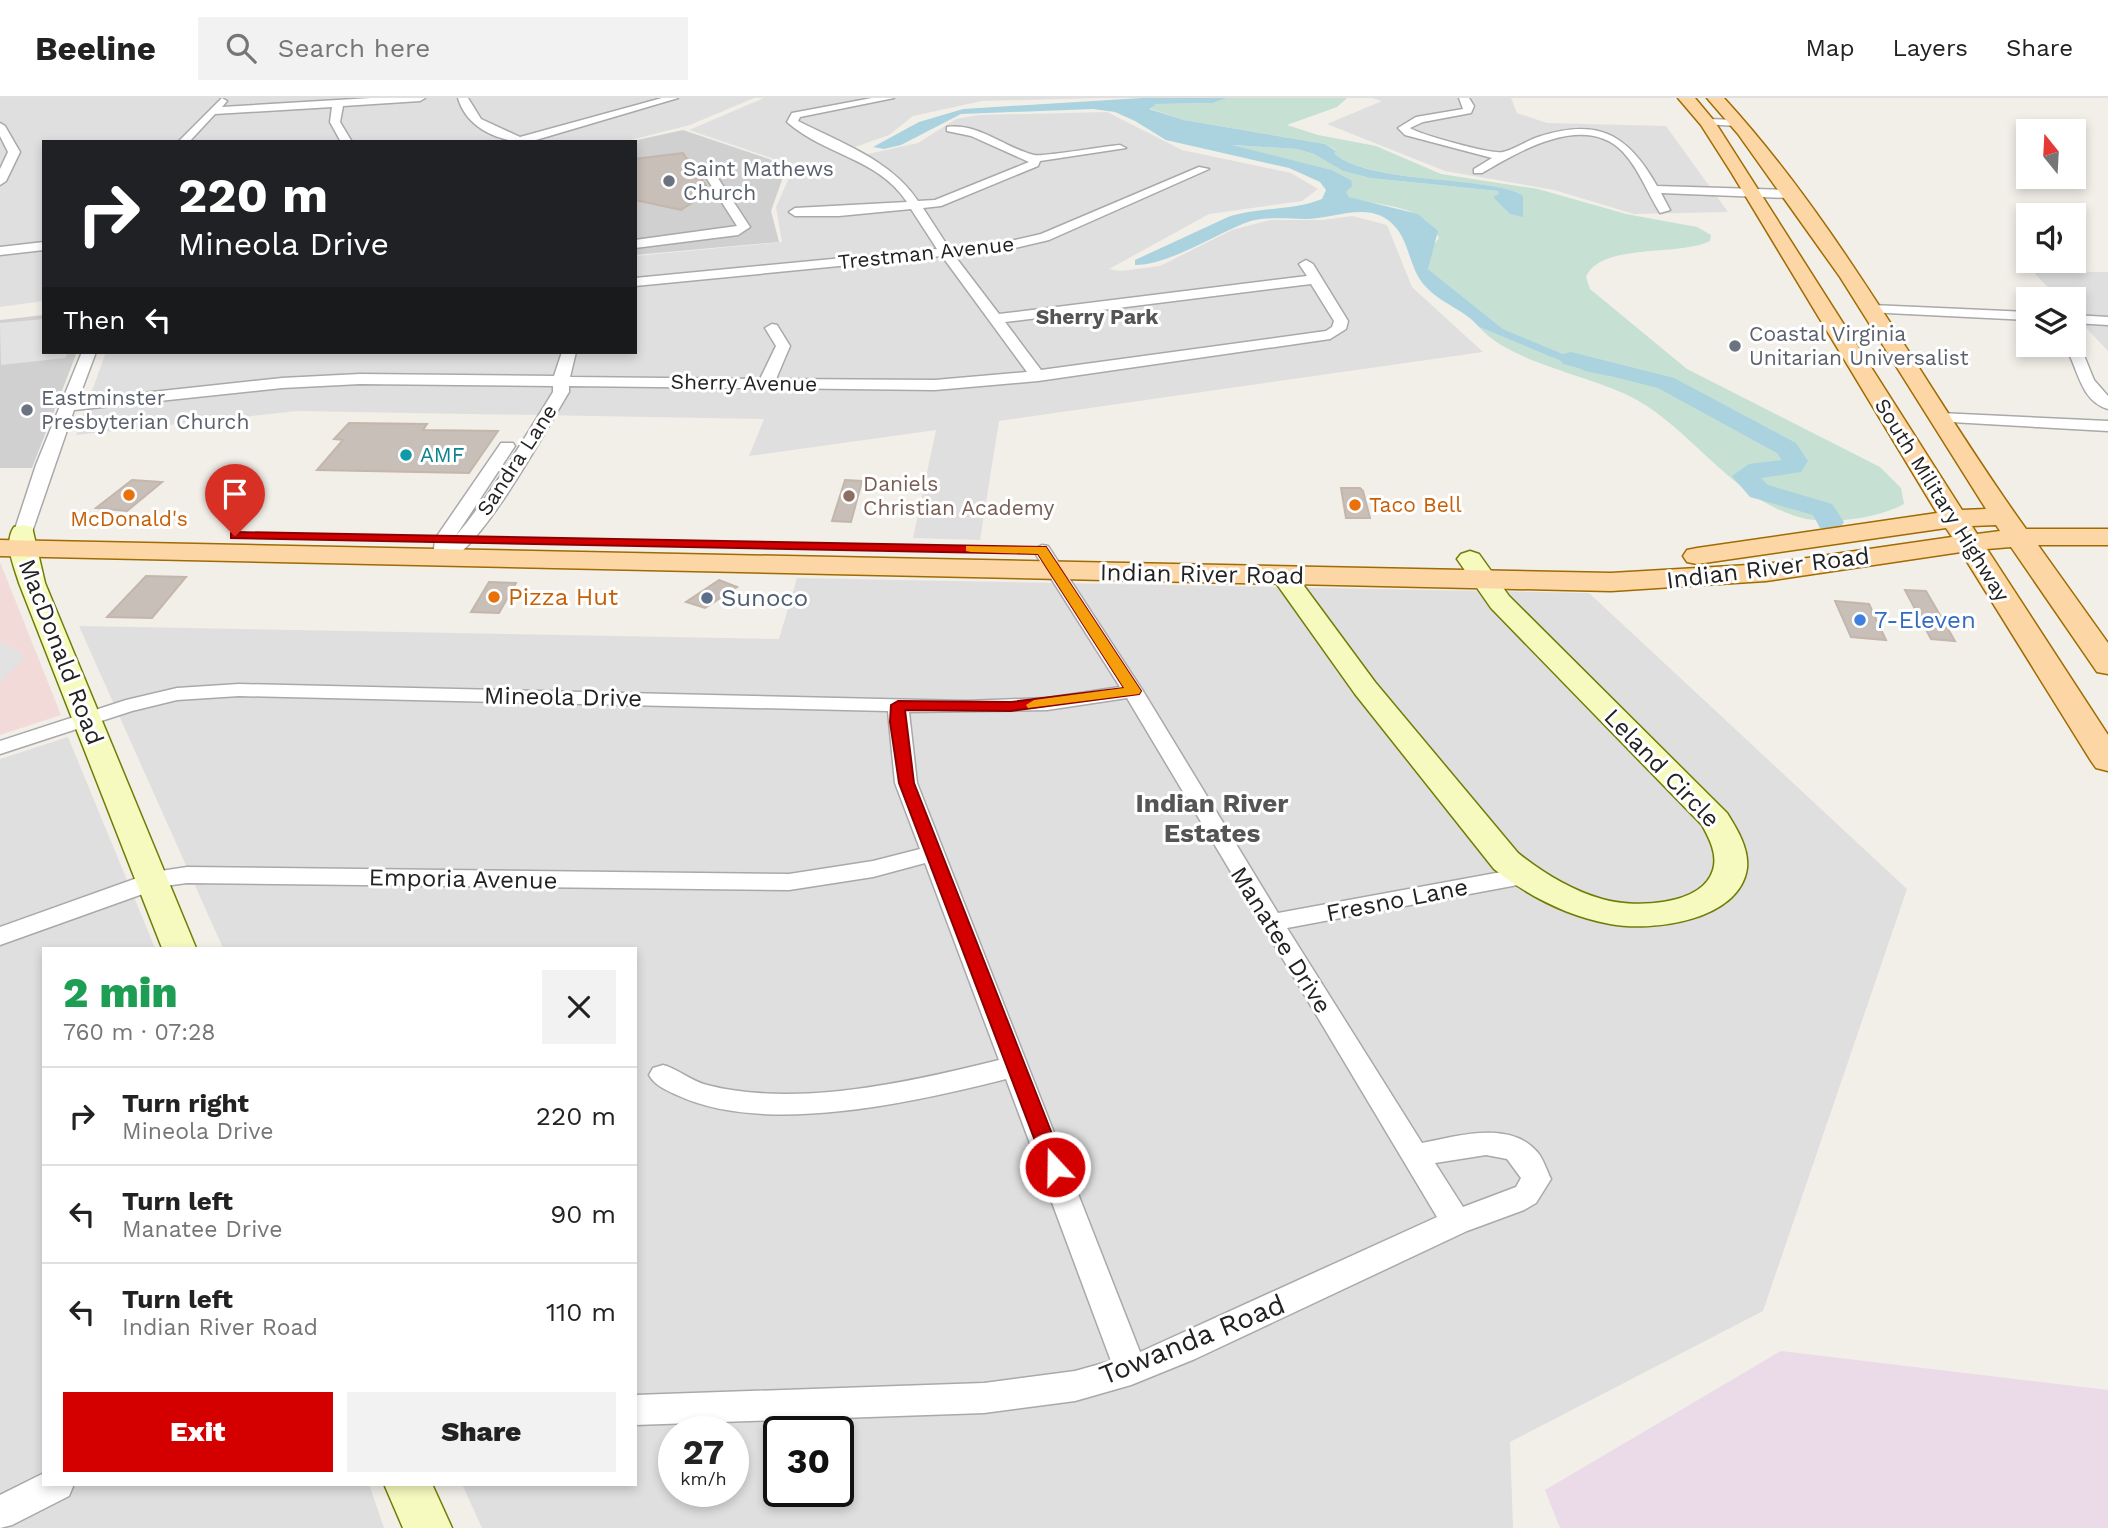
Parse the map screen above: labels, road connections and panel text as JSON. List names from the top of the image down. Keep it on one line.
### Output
{"streets":{"main road":["South Military Highway","Indian River Road"],"street":["Trestman Avenue","Sherry Avenue","Sandra Lane","MacDonald Road","Mineola Drive","Leland Circle","Emporia Avenue","Fresno Lane","Manatee Drive","Towanda Road"]},"crossings":[["Sherry Avenue","Sandra Lane"],["Sherry Avenue","MacDonald Road"],["Sandra Lane","Indian River Road"],["South Military Highway","Indian River Road"],["Indian River Road","MacDonald Road"],["Indian River Road","Leland Circle"],["Indian River Road","Manatee Drive"],["MacDonald Road","Mineola Drive"],["MacDonald Road","Emporia Avenue"],["Mineola Drive","Manatee Drive"],["Leland Circle","Fresno Lane"],["Fresno Lane","Manatee Drive"],["Manatee Drive","Towanda Road"]],"districts":["Sherry Park","Indian River Estates"],"places":["Saint Mathews Church","Coastal Virginia Unitarian Universalist","Eastminster Presbyterian Church","AMF","McDonald's","Daniels Christian Academy","Taco Bell","Pizza Hut","Sunoco","7-Eleven"],"north":"top","page":{"header":"Beeline","search":"Search here","nav":["Map","Layers","Share"],"turn":["220 m","Mineola Drive"],"then":"Then","heading":["2 min","760 m · 07:28"],"list":[{"name":"Turn right","note":"Mineola Drive","value":"220 m"},{"name":"Turn left","note":"Manatee Drive","value":"90 m"},{"name":"Turn left","note":"Indian River Road","value":"110 m"}],"buttons":["Exit","Share"],"speed":"27 km/h","limit":"30"}}
